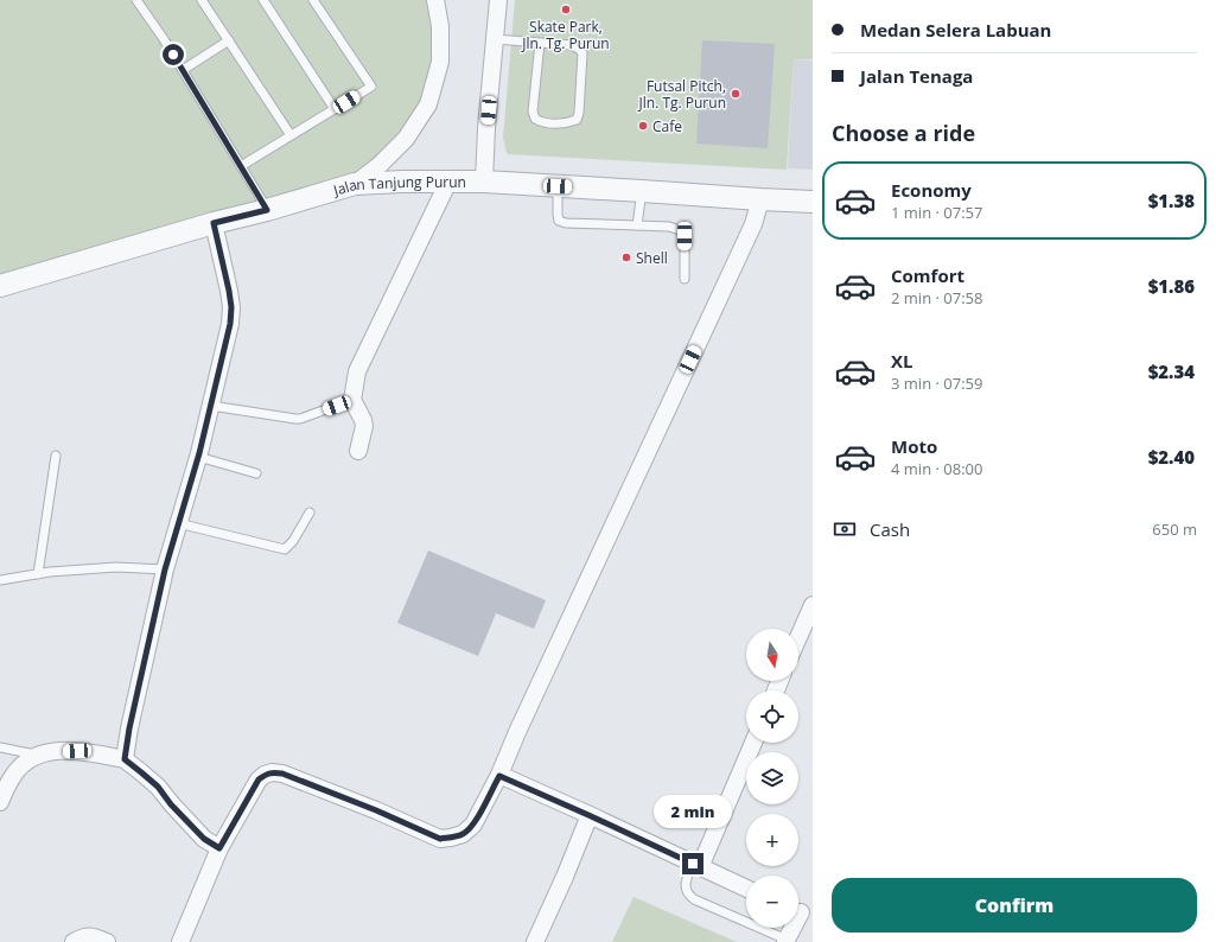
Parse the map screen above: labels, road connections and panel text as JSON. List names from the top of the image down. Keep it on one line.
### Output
{"streets":{"street":["Jalan Tanjung Purun"]},"places":["Skate Park, Jln. Tg. Purun","Futsal Pitch, Jln. Tg. Purun","Cafe","Shell"],"north":"bottom","page":{"banner":["Medan Selera Labuan","Jalan Tenaga"],"heading":"Choose a ride","list":[{"name":"Economy","note":"1 min · 07:57","value":"$1.38"},{"name":"Comfort","note":"2 min · 07:58","value":"$1.86"},{"name":"XL","note":"3 min · 07:59","value":"$2.34"},{"name":"Moto","note":"4 min · 08:00","value":"$2.40"}],"pay":["Cash","650 m"],"map_buttons":["+","−"],"bubble":"2 min","buttons":"Confirm"}}
